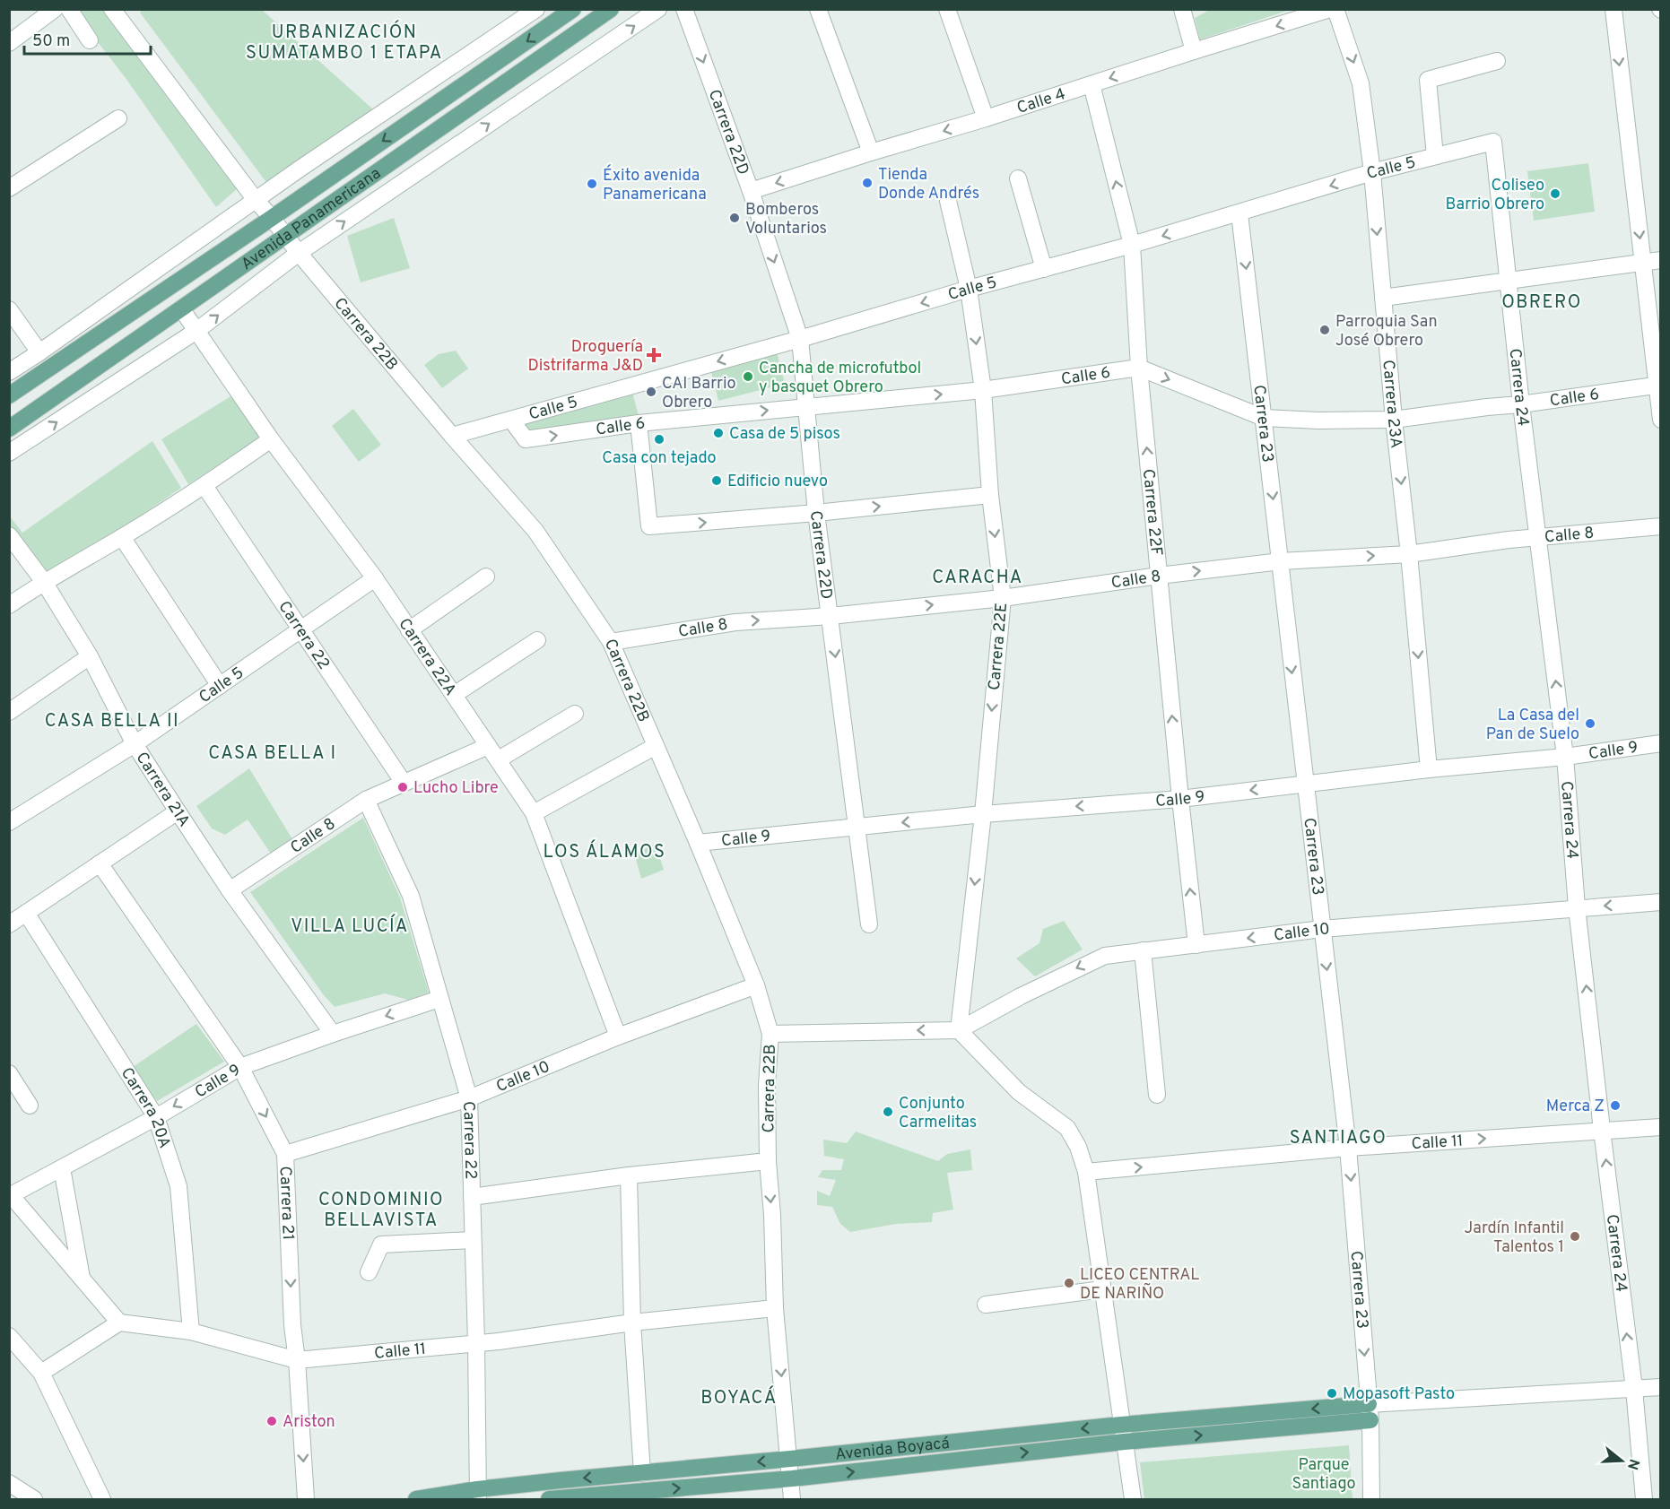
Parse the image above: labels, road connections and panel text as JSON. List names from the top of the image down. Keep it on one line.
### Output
{"streets":{"main road":["Avenida Panamericana","Avenida Boyacá"],"street":["Calle 4","Carrera 22D","Calle 5","Carrera 22B","Calle 6","Carrera 24","Carrera 23A","Carrera 23","Carrera 22F","Calle 8","Carrera 22","Carrera 22E","Carrera 22A","Calle 9","Carrera 21A","Calle 10","Carrera 20A","Calle 11","Carrera 21"]},"crossings":[["Calle 4","Carrera 22D"],["Calle 4","Carrera 22F"],["Carrera 22D","Calle 5"],["Carrera 22D","Calle 6"],["Carrera 22D","Calle 8"],["Carrera 22D","Calle 9"],["Calle 5","Carrera 22B"],["Calle 5","Calle 6"],["Calle 5","Carrera 24"],["Calle 5","Carrera 23A"],["Calle 5","Carrera 23"],["Calle 5","Carrera 22F"],["Calle 5","Carrera 22"],["Calle 5","Carrera 22E"],["Calle 5","Carrera 22A"],["Calle 5","Carrera 21A"],["Avenida Panamericana","Carrera 22B"],["Avenida Panamericana","Carrera 22A"],["Carrera 22B","Calle 8"],["Carrera 22B","Calle 9"],["Carrera 22B","Calle 10"],["Carrera 22B","Calle 11"],["Carrera 22B","Avenida Boyacá"],["Calle 6","Carrera 24"],["Calle 6","Carrera 23A"],["Calle 6","Carrera 23"],["Calle 6","Carrera 22F"],["Calle 6","Carrera 22E"],["Carrera 24","Calle 8"],["Carrera 24","Calle 9"],["Carrera 24","Calle 10"],["Carrera 24","Calle 11"],["Carrera 23A","Calle 8"],["Carrera 23A","Calle 9"],["Carrera 23","Calle 8"],["Carrera 23","Calle 9"],["Carrera 23","Calle 10"],["Carrera 23","Calle 11"],["Carrera 23","Avenida Boyacá"],["Carrera 22F","Calle 8"],["Carrera 22F","Calle 9"],["Carrera 22F","Calle 10"],["Calle 8","Carrera 22"],["Calle 8","Carrera 22E"],["Calle 8","Carrera 22A"],["Calle 8","Carrera 21A"],["Carrera 22","Calle 9"],["Carrera 22","Calle 10"],["Carrera 22","Calle 11"],["Carrera 22","Avenida Boyacá"],["Carrera 22E","Calle 9"],["Carrera 22E","Calle 10"],["Carrera 22A","Calle 10"],["Calle 9","Carrera 21A"],["Calle 9","Carrera 20A"],["Calle 9","Carrera 21"],["Calle 10","Carrera 21"],["Carrera 20A","Calle 11"],["Calle 11","Carrera 21"]],"one_way":["Calle 4","Carrera 22D","Calle 5","Calle 6","Carrera 24","Carrera 23A","Carrera 23","Carrera 22F","Carrera 22E","Calle 9","Calle 10","Calle 11","Carrera 21"],"districts":["URBANIZACIÓN SUMATAMBO 1 ETAPA","OBRERO","CARACHA","CASA BELLA II","CASA BELLA I","LOS ÁLAMOS","VILLA LUCÍA","SANTIAGO","CONDOMINIO BELLAVISTA","BOYACÁ"],"parks":["Parque Santiago"],"places":{"other":["Tienda Donde Andrés","Éxito avenida Panamericana","Coliseo Barrio Obrero","Bomberos Voluntarios","Parroquia San José Obrero","Cancha de microfutbol y basquet Obrero","CAI Barrio Obrero","Casa de 5 pisos","Casa con tejado","Edificio nuevo","La Casa del Pan de Suelo","Lucho Libre","Merca Z","Conjunto Carmelitas","Jardín Infantil Talentos 1","LICEO CENTRAL DE NARIÑO","Mopasoft Pasto","Ariston"],"health":["Droguería Distrifarma J&D"]},"scale_bar":"50 m","north":"right"}
